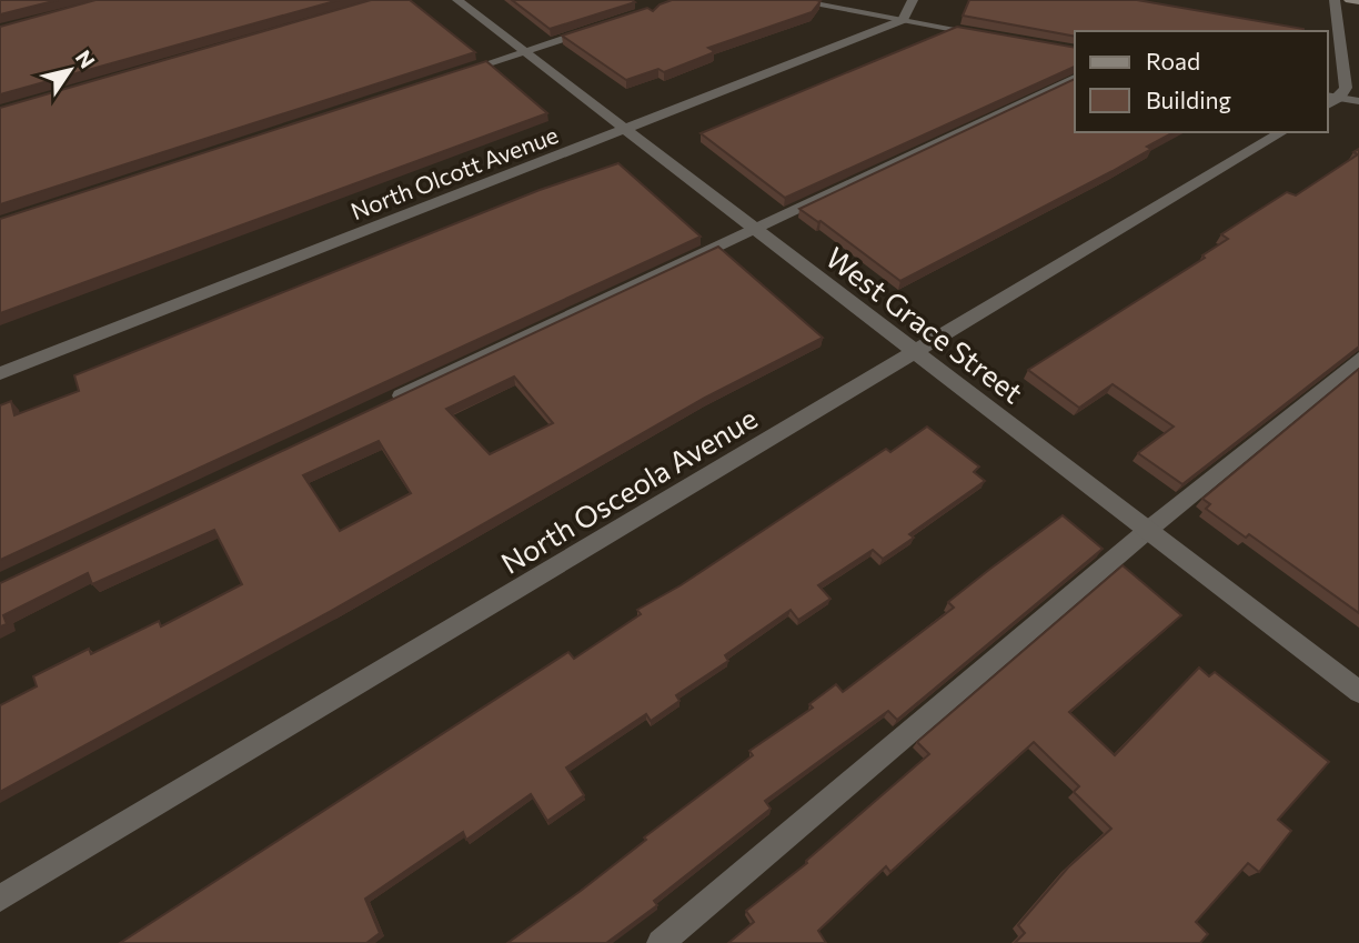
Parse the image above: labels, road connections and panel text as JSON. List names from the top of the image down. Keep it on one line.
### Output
{"streets":{"street":["North Olcott Avenue","West Grace Street","North Osceola Avenue"]},"crossings":[["North Olcott Avenue","West Grace Street"],["West Grace Street","North Osceola Avenue"]],"legend":["Road","Building"],"north":"top right"}
